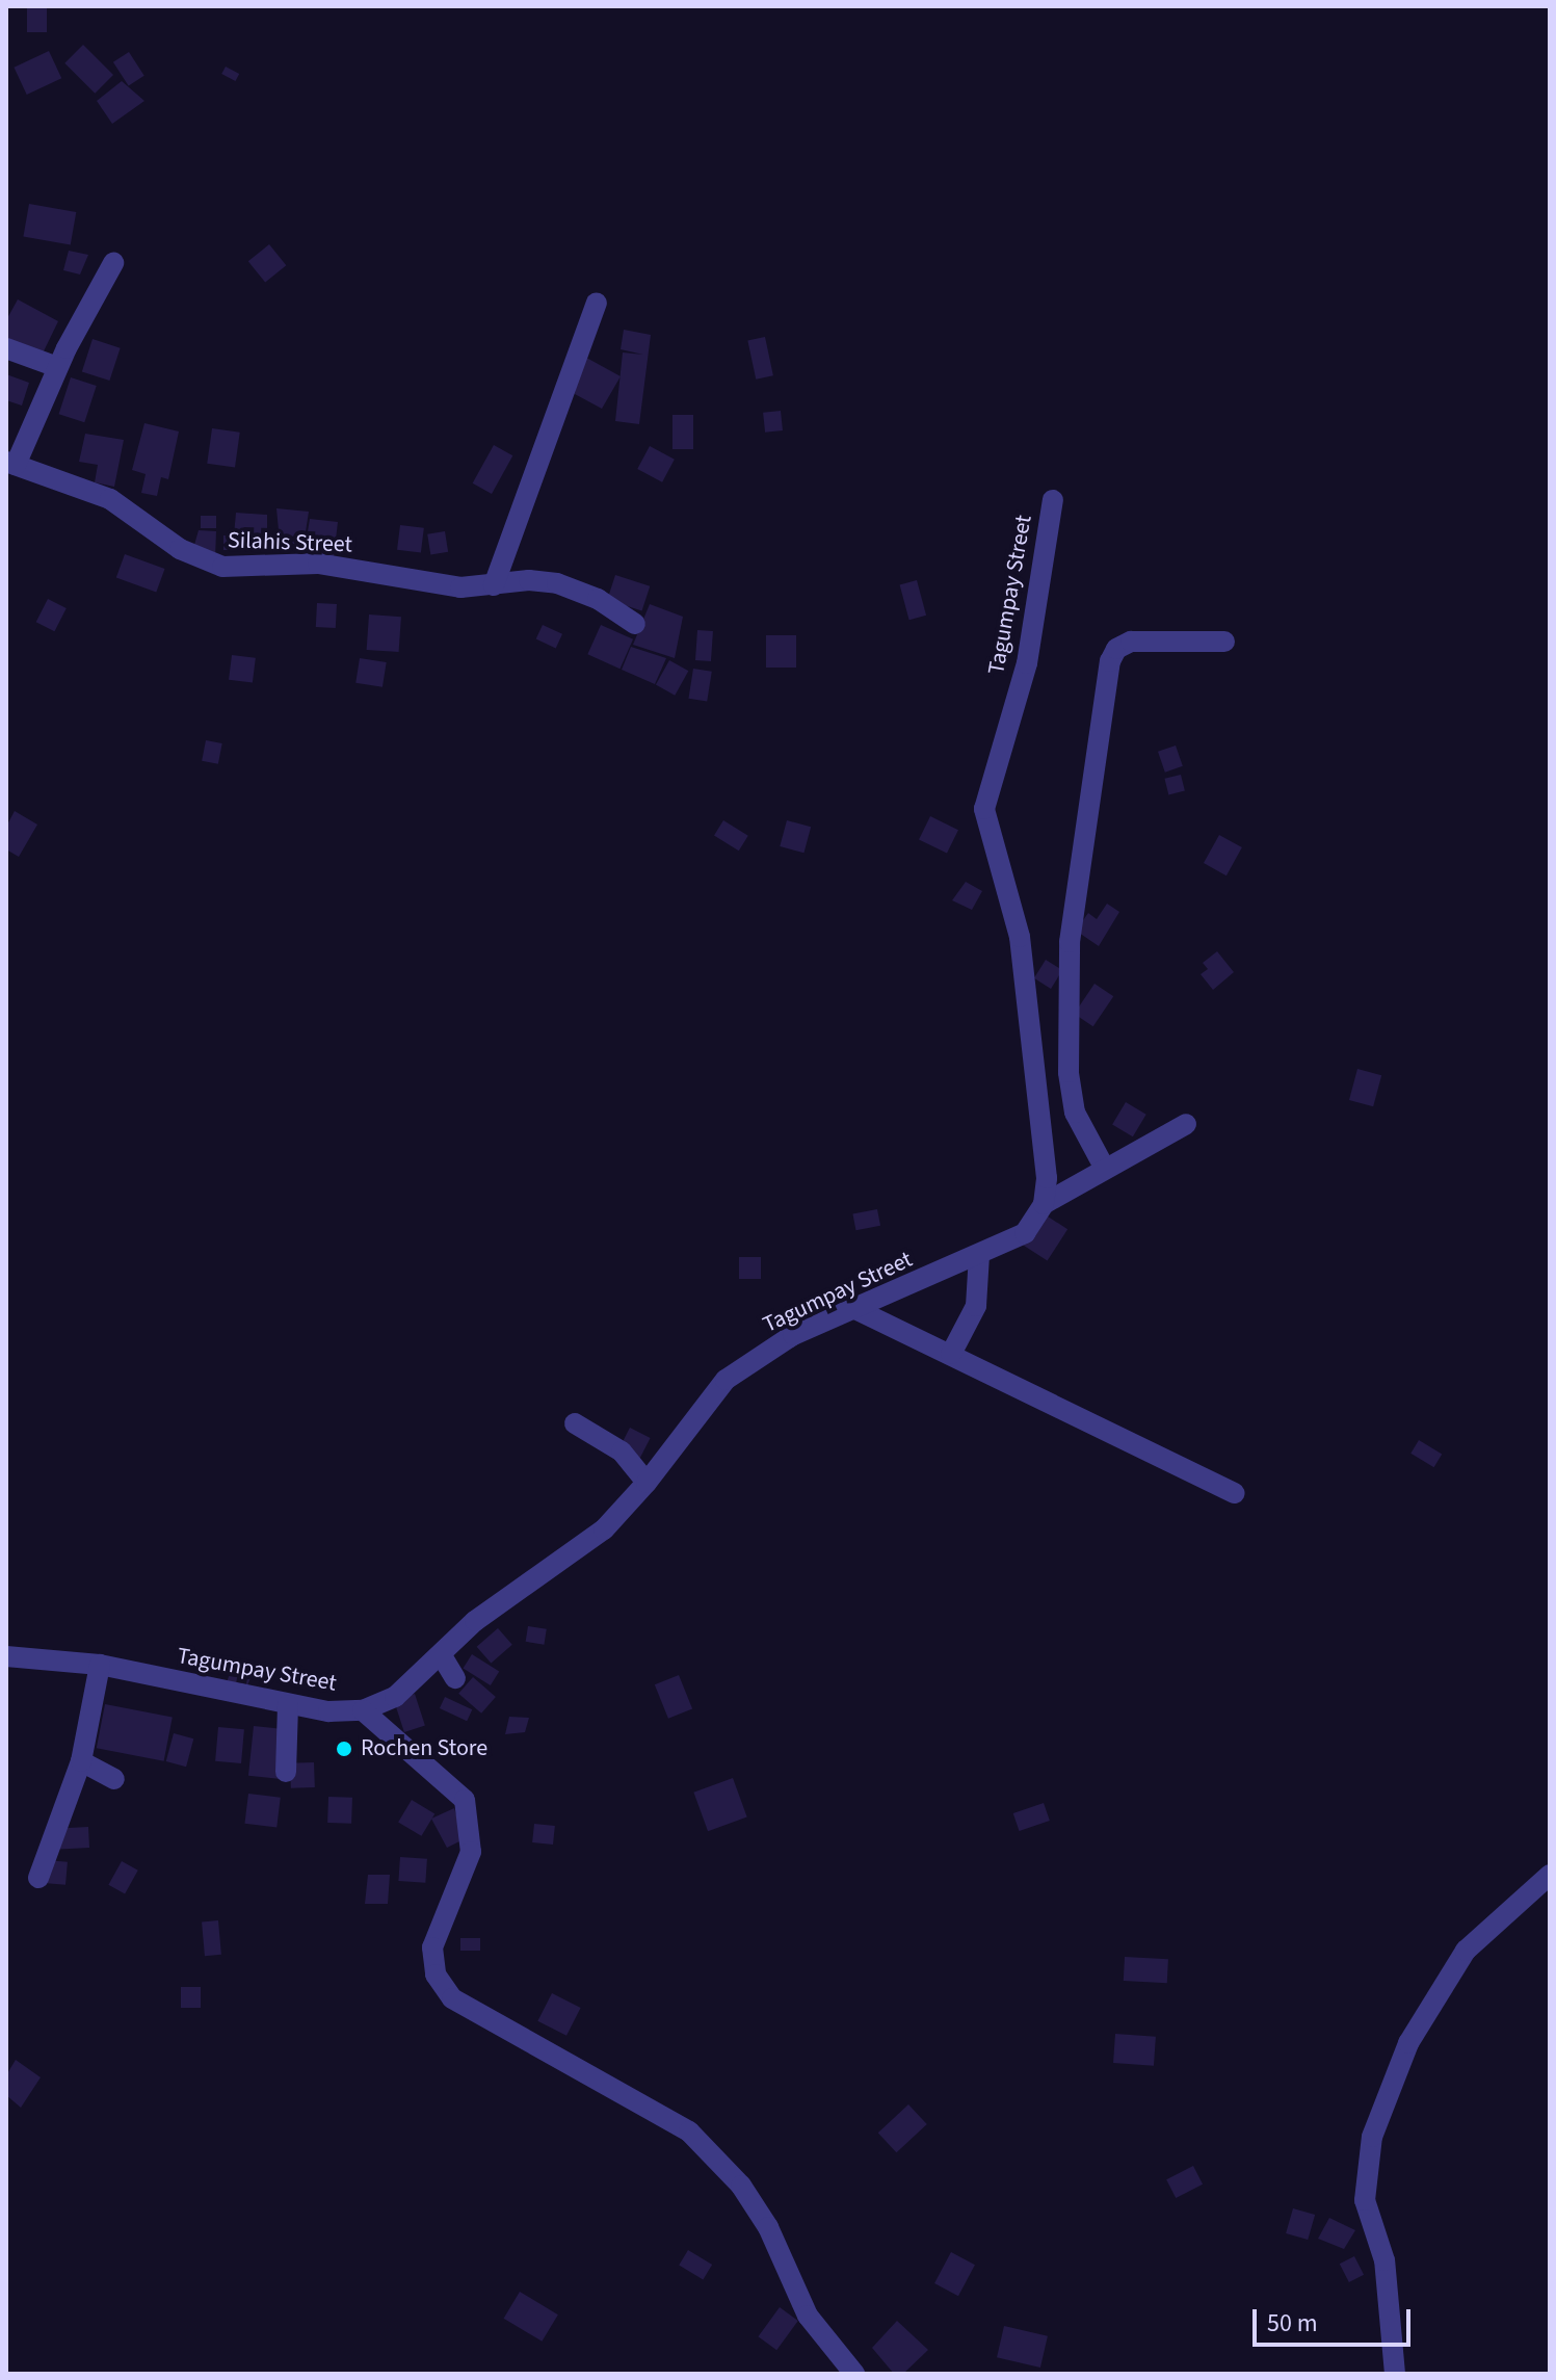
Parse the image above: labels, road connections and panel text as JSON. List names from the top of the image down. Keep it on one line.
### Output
{"streets":{"street":["Silahis Street","Tagumpay Street"]},"places":["Rochen Store"],"scale_bar":"50 m"}
